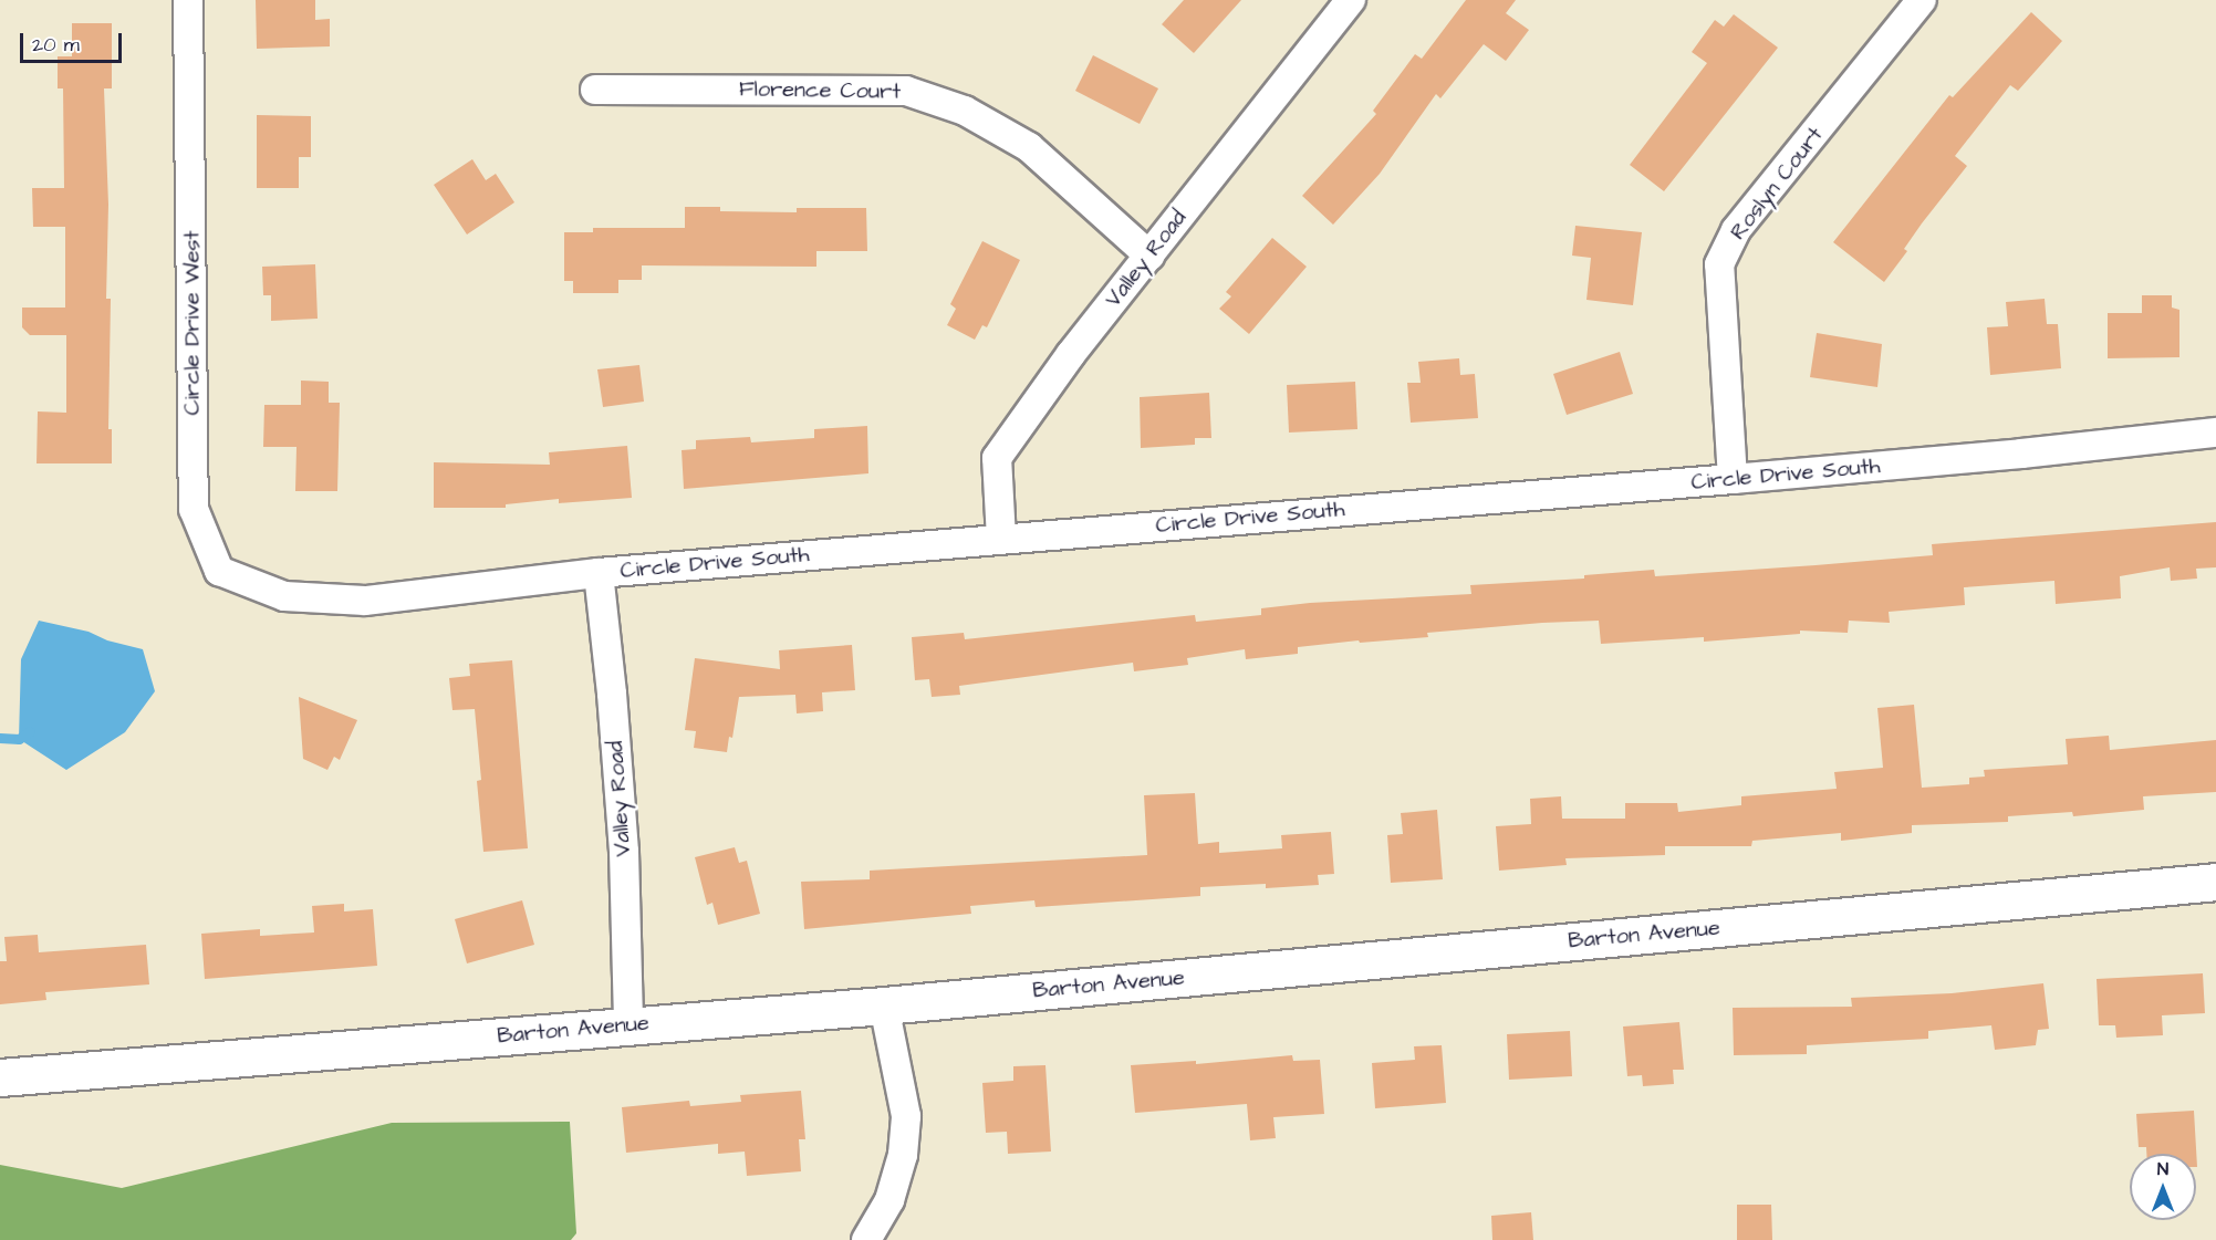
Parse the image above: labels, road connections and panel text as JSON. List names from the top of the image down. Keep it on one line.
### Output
{"streets":{"street":["Florence Court","Roslyn Court","Valley Road","Circle Drive West","Circle Drive South","Barton Avenue"]},"crossings":[["Florence Court","Valley Road"],["Roslyn Court","Circle Drive South"],["Valley Road","Circle Drive South"],["Valley Road","Barton Avenue"],["Circle Drive West","Circle Drive South"]],"scale_bar":"20 m","north":"top"}
